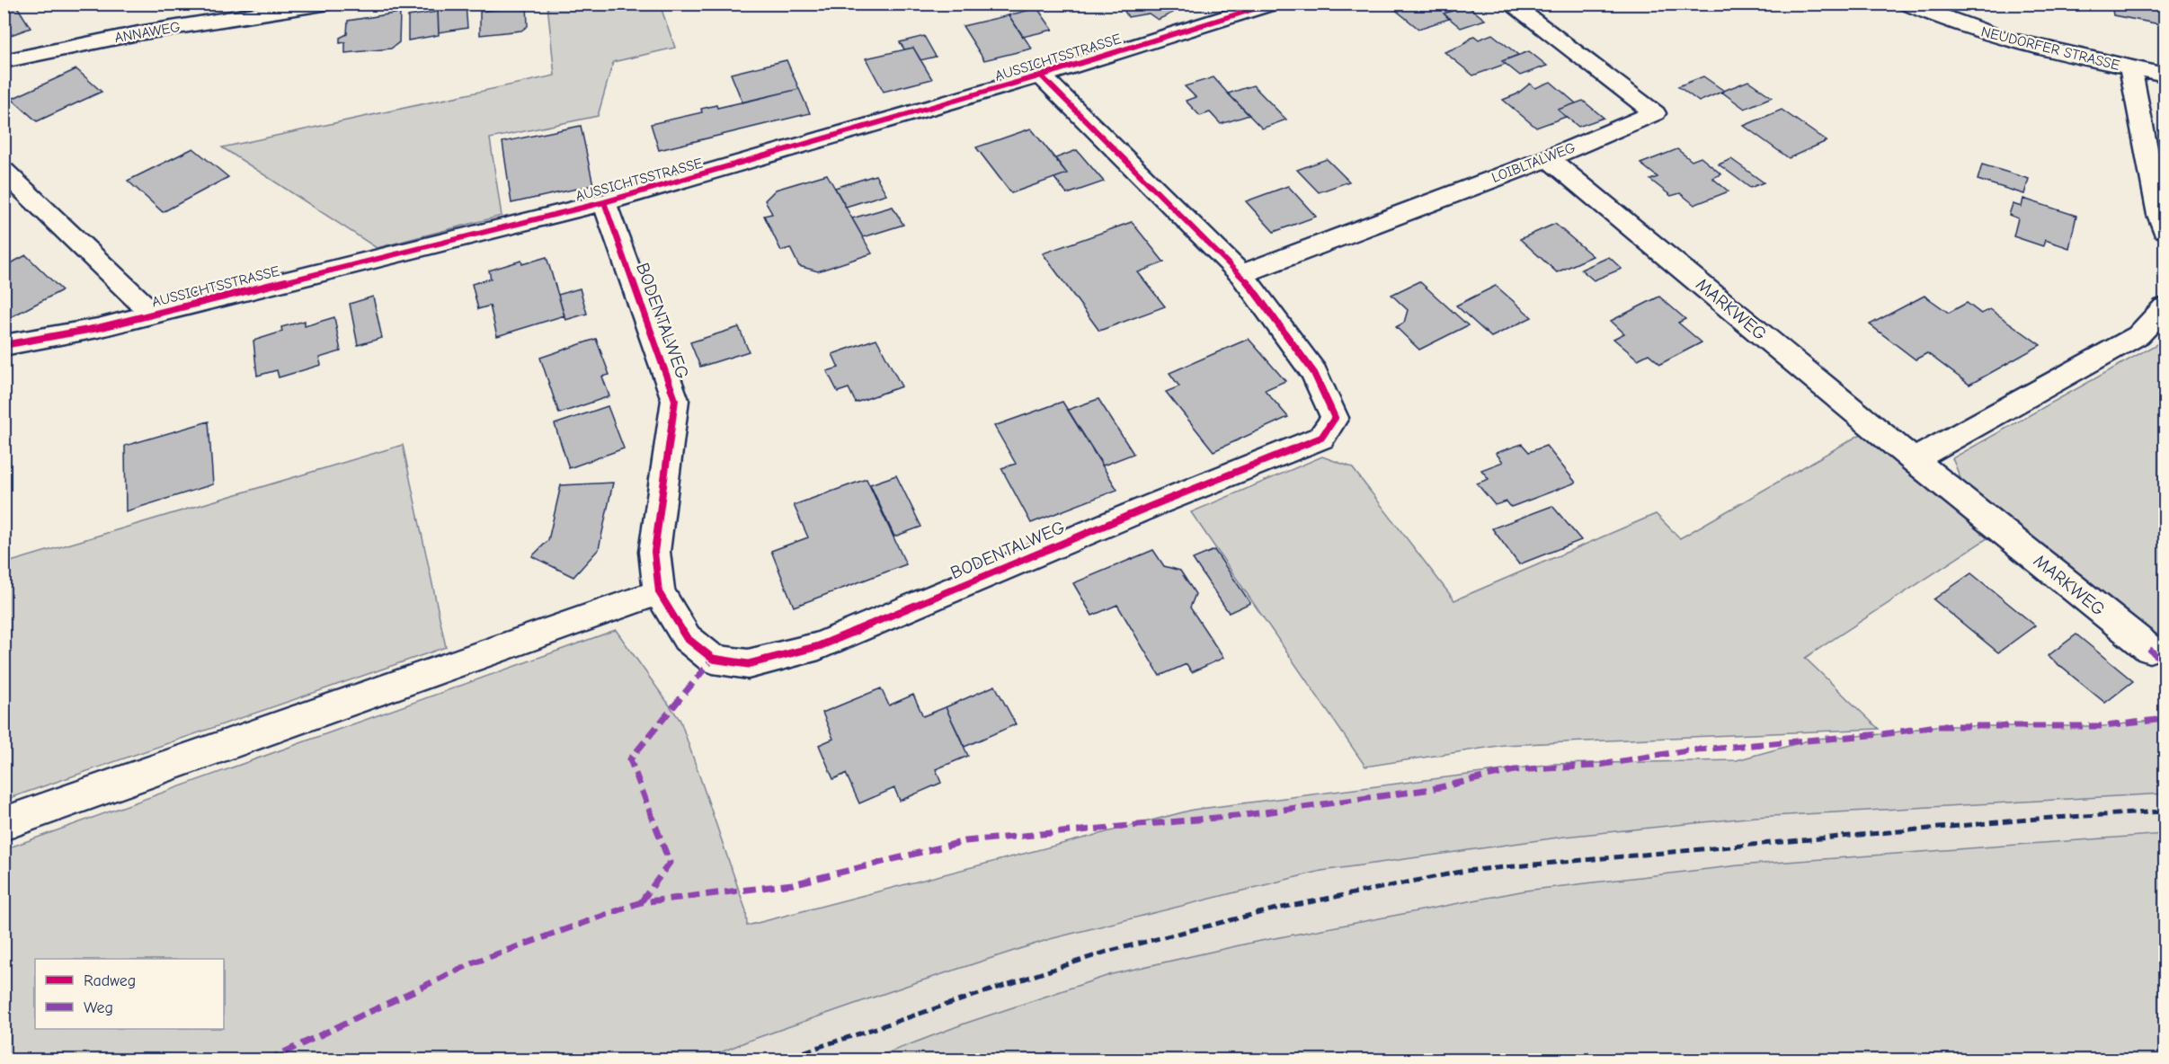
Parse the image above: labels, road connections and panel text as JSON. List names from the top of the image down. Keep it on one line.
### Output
{"streets":{"street":["ANNAWEG","NEUDORFER STRASSE","AUSSICHTSSTRASSE","LOIBLTALWEG","MARKWEG","BODENTALWEG"]},"crossings":[["AUSSICHTSSTRASSE","BODENTALWEG"],["LOIBLTALWEG","MARKWEG"],["LOIBLTALWEG","BODENTALWEG"]],"legend":["Radweg","Weg"]}
